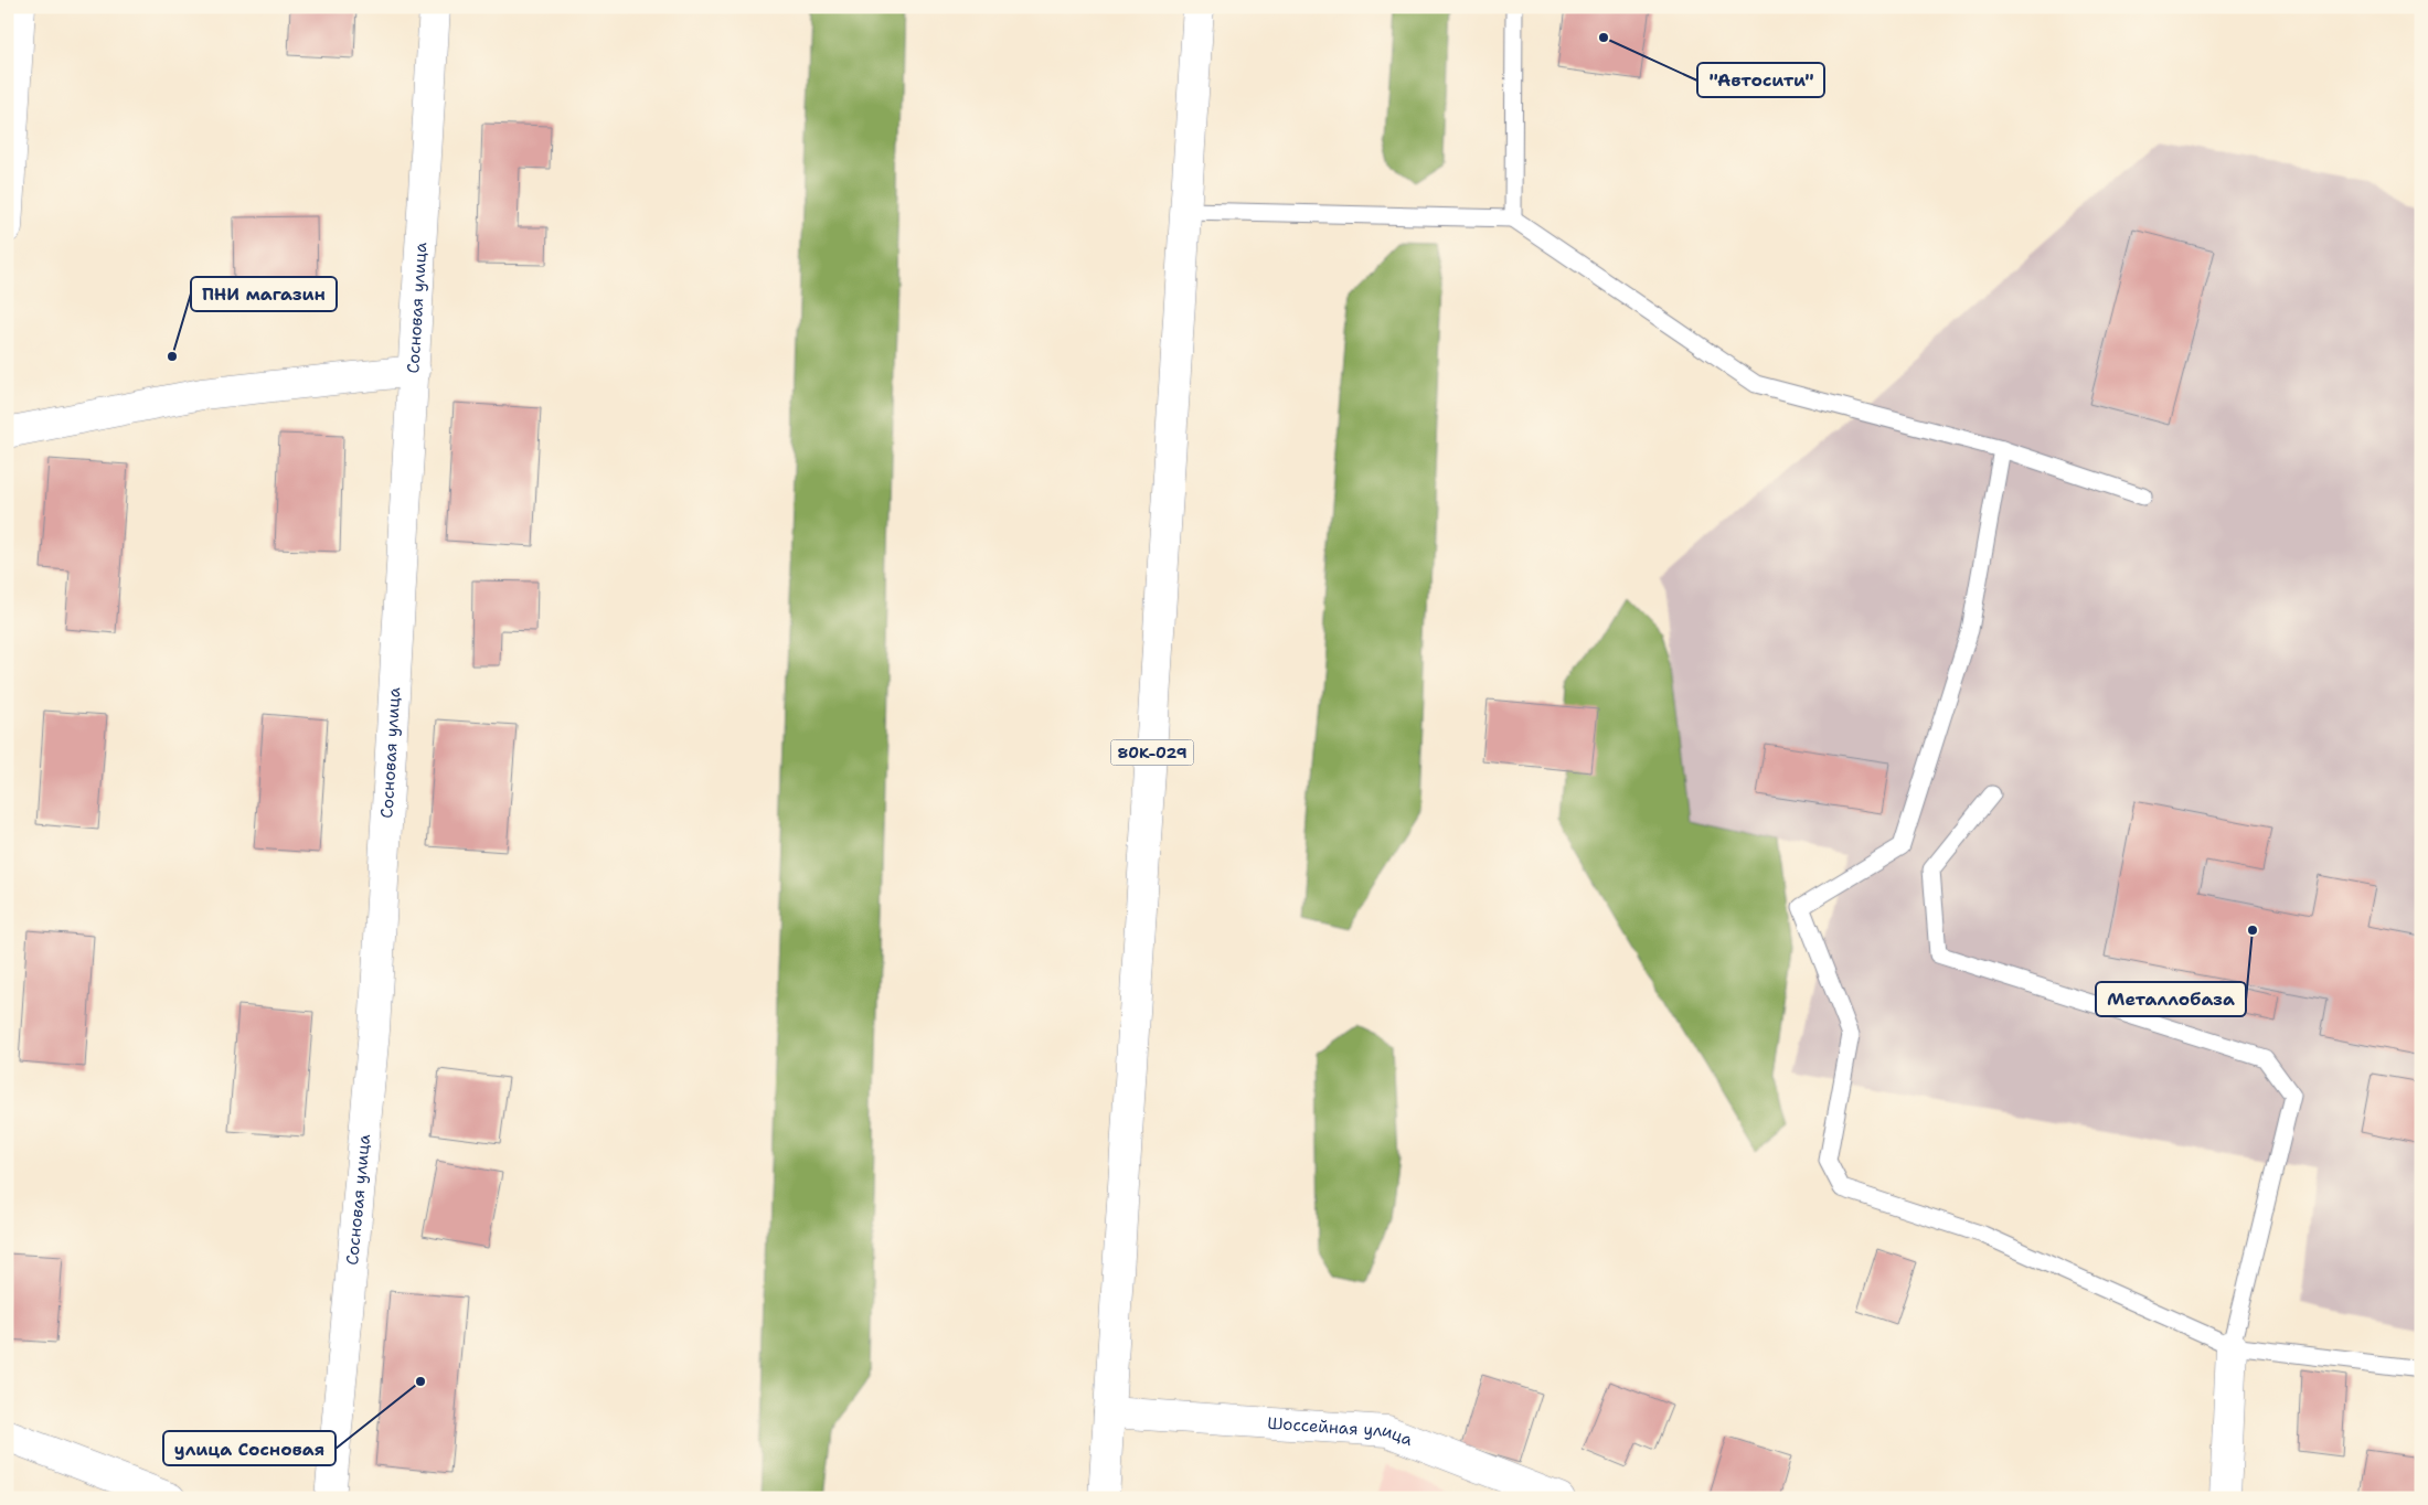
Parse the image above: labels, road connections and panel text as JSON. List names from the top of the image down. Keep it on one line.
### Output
{"streets":{"street":["Сосновая улица","80К-029","Шоссейная улица"]},"crossings":[["80К-029","Шоссейная улица"]],"places":["\"Автосити\"","ПНИ магазин","Металлобаза","улица Сосновая"]}
